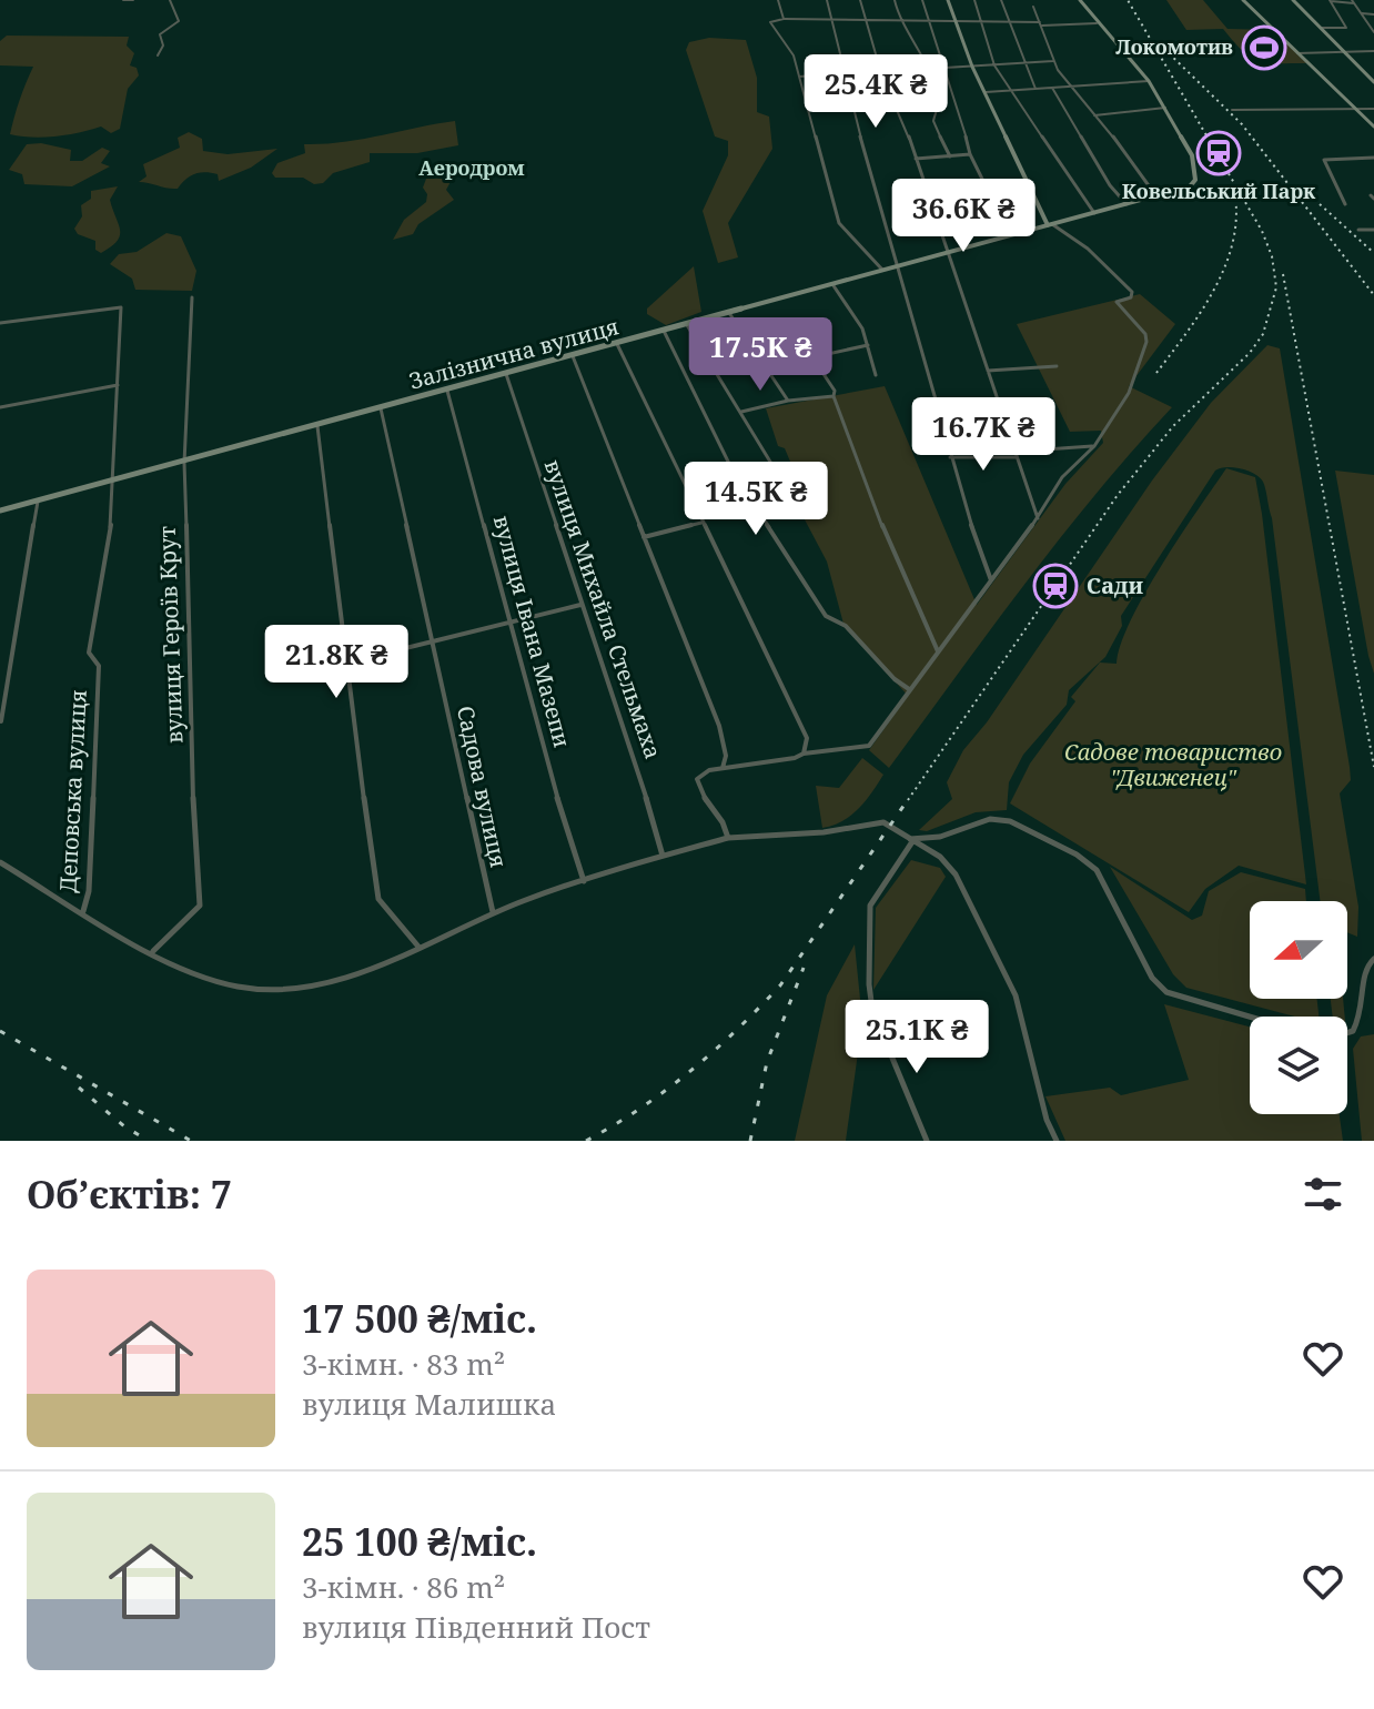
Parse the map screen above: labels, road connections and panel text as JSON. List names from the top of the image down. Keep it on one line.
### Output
{"streets":{"street":["Залізнична вулиця","вулиця Михайла Стельмаха","вулиця Івана Мазепи","вулиця Героїв Крут","Садова вулиця","Деповська вулиця"]},"crossings":[["Залізнична вулиця","вулиця Михайла Стельмаха"],["Залізнична вулиця","вулиця Івана Мазепи"],["Залізнична вулиця","вулиця Героїв Крут"],["Залізнична вулиця","Садова вулиця"],["Залізнична вулиця","Деповська вулиця"]],"districts":["Аеродром"],"parks":["Садове товариство \"Движенец\""],"places":{"sports":["Локомотив"],"station":["Ковельський Парк","Сади"]},"north":"left","page":{"price":["25.4K ₴","36.6K ₴","17.5K ₴","16.7K ₴","14.5K ₴","21.8K ₴","25.1K ₴"],"heading":"Об’єктів: 7","list":[{"name":"17 500 ₴/міс.","note":"3-кімн. · 83 m² · вулиця Малишка"},{"name":"25 100 ₴/міс.","note":"3-кімн. · 86 m² · вулиця Південний Пост"}]}}
